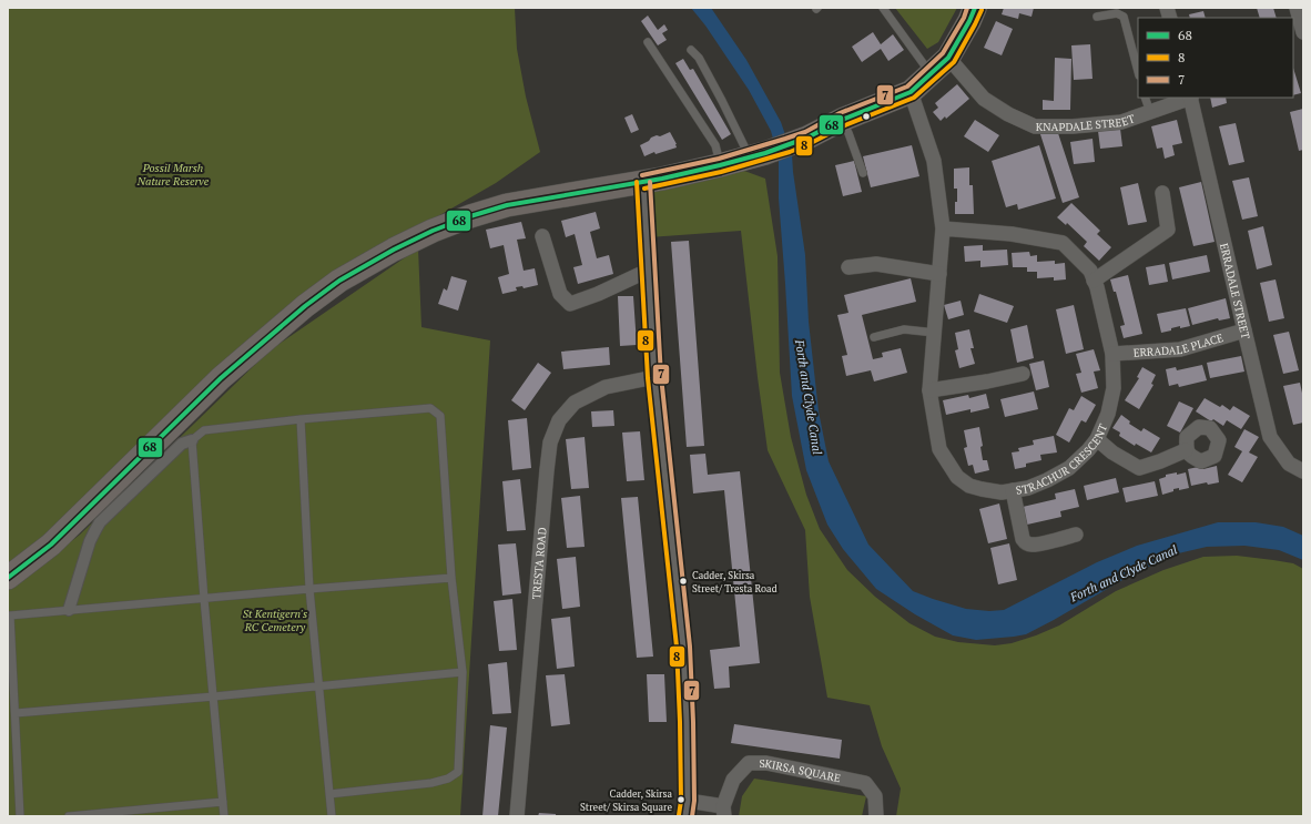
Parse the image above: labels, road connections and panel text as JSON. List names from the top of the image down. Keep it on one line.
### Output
{"streets":{"street":["KNAPDALE STREET","ERRADALE STREET","ERRADALE PLACE","STRACHUR CRESCENT","TRESTA ROAD","SKIRSA SQUARE"]},"crossings":[["ERRADALE STREET","ERRADALE PLACE"],["ERRADALE PLACE","STRACHUR CRESCENT"]],"water":["Forth and Clyde Canal"],"parks":["Possil Marsh Nature Reserve","St Kentigern's RC Cemetery"],"places":["Cadder, Skirsa Street/ Tresta Road","Cadder, Skirsa Street/ Skirsa Square"],"lines":["transit line 68","transit line 7","transit line 8"],"legend":["68","8","7"]}
